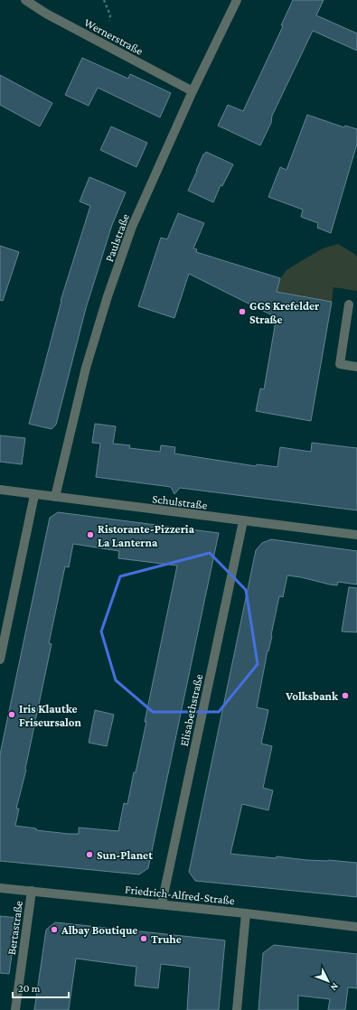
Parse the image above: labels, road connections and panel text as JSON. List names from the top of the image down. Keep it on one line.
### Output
{"streets":{"street":["Wernerstraße","Paulstraße","Schulstraße","Elisabethstraße","Friedrich-Alfred-Straße","Bertastraße"]},"crossings":[["Wernerstraße","Paulstraße"],["Paulstraße","Schulstraße"],["Schulstraße","Elisabethstraße"],["Elisabethstraße","Friedrich-Alfred-Straße"],["Friedrich-Alfred-Straße","Bertastraße"]],"places":["GGS Krefelder Straße","Ristorante-Pizzeria La Lanterna","Volksbank","Iris Klautke Friseursalon","Sun-Planet","Albay Boutique","Truhe"],"scale_bar":"20 m","north":"bottom right"}
